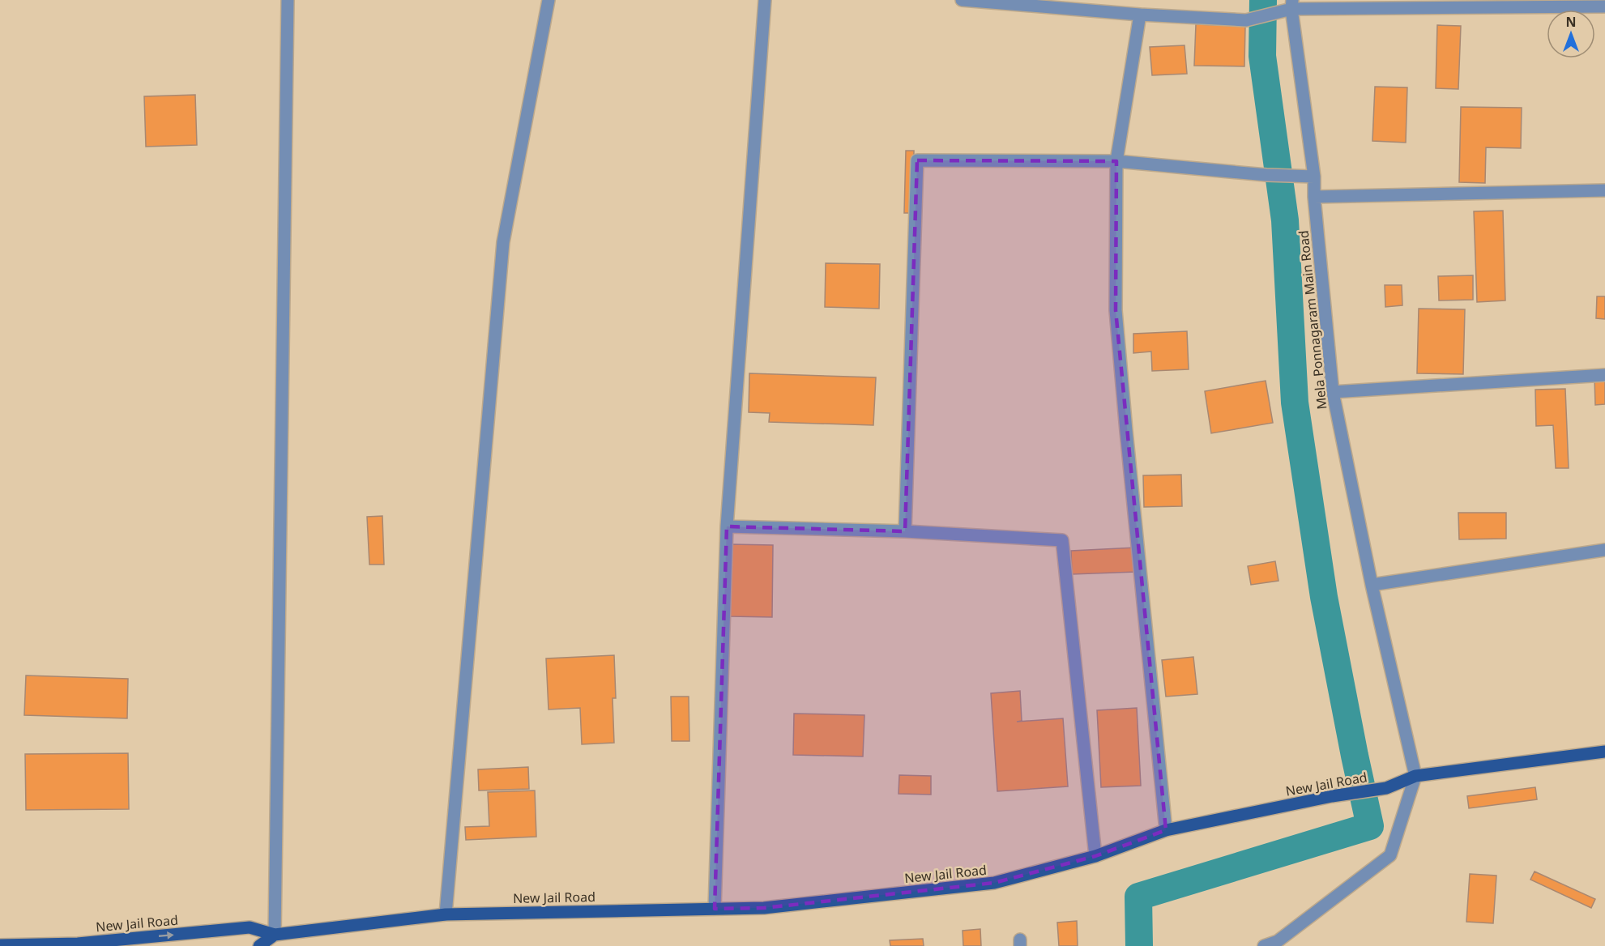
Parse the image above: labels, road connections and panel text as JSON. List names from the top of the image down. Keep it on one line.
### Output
{"streets":{"main road":["New Jail Road"],"street":["Mela Ponnagaram Main Road"]},"crossings":[["Mela Ponnagaram Main Road","New Jail Road"]],"north":"top"}
